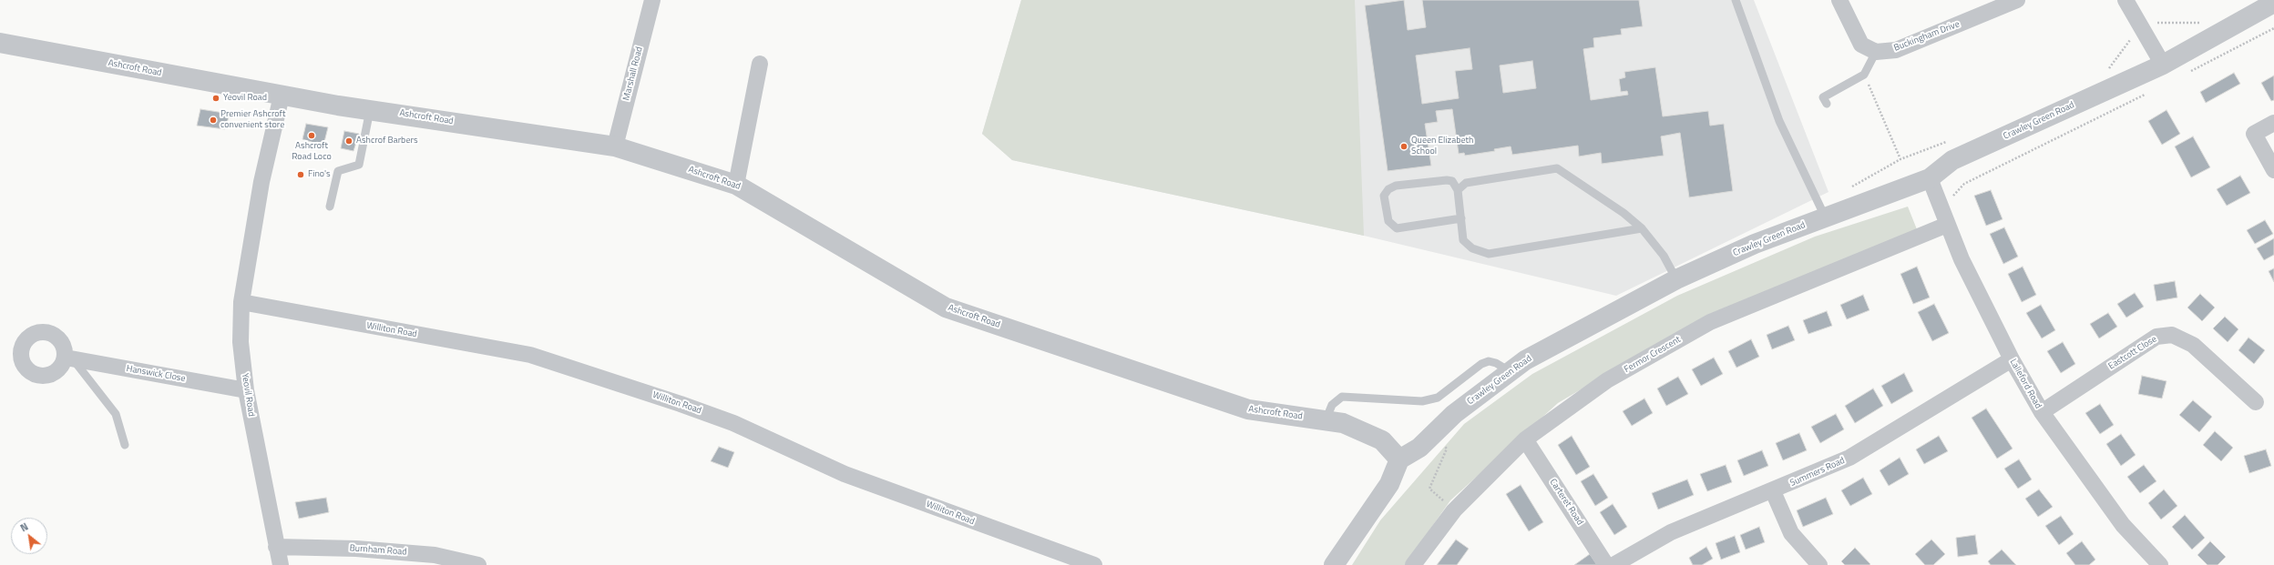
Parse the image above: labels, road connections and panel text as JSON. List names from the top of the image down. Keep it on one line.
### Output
{"streets":{"street":["Buckingham Drive","Ashcroft Road","Marshall Road","Crawley Green Road","Williton Road","Eastcott Close","Fermor Crescent","Hanswick Close","Lalleford Road","Yeovil Road","Summers Road","Carteret Road","Burnham Road"]},"crossings":[["Ashcroft Road","Marshall Road"],["Ashcroft Road","Crawley Green Road"],["Ashcroft Road","Yeovil Road"],["Crawley Green Road","Lalleford Road"],["Williton Road","Yeovil Road"],["Eastcott Close","Lalleford Road"],["Fermor Crescent","Lalleford Road"],["Fermor Crescent","Carteret Road"],["Hanswick Close","Yeovil Road"],["Lalleford Road","Summers Road"],["Yeovil Road","Burnham Road"]],"places":["Yeovil Road","Premier Ashcroft convenient store","Ashcroft Road Loco","Ashcrof Barbers","Queen Elizabeth School","Fino's"],"north":"top left"}
